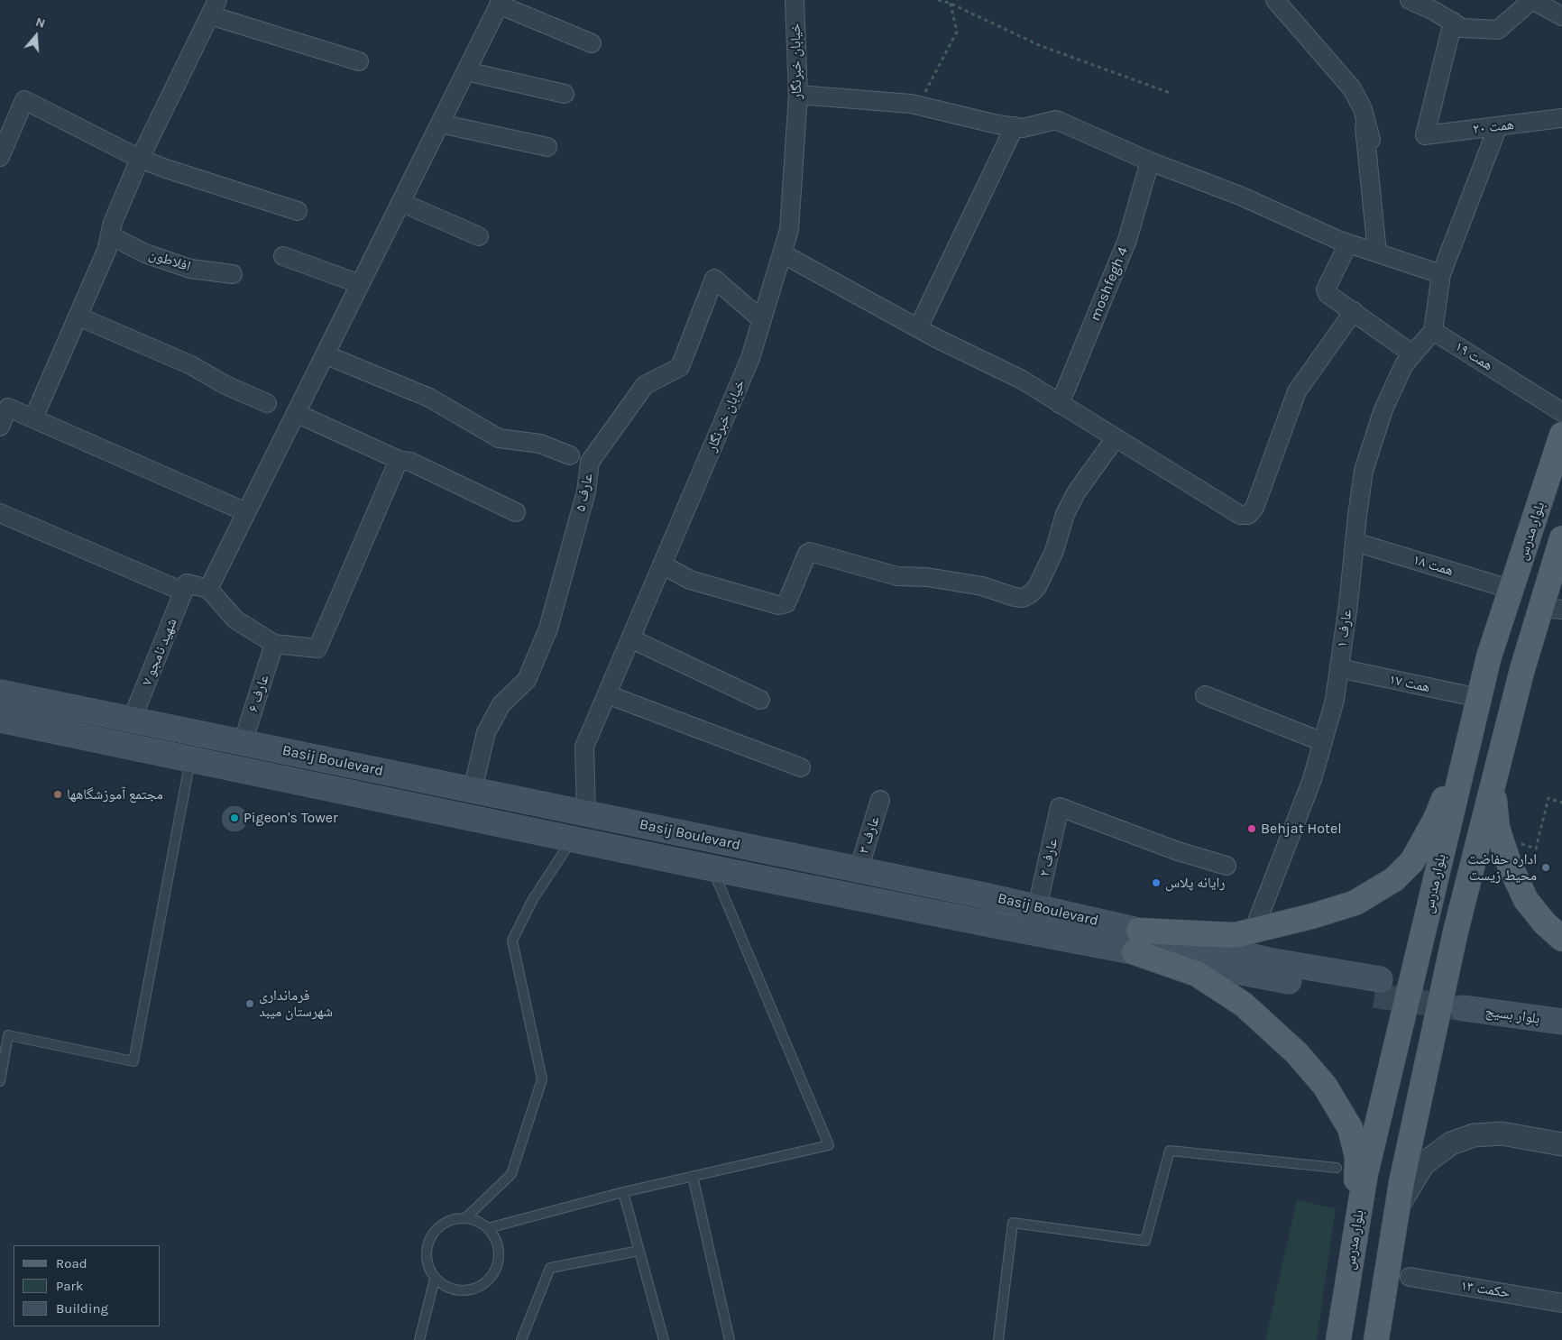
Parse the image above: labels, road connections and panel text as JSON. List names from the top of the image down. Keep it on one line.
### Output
{"streets":{"main road":["بلوار مدرس","Basij Boulevard","بلوار بسیج"],"street":["خیابان خبرنگار","همت ۲۰","افلاطون","moshfegh 4","همت ۱۹","عارف ۵","همت ۱۸","عارف ۱","شهید نامجو ۷","همت ۱۷","عارف ۶","عارف ۳","عارف ۲","حکمت ۱۳"]},"crossings":[["خیابان خبرنگار","عارف ۵"],["خیابان خبرنگار","Basij Boulevard"],["همت ۱۹","عارف ۱"],["عارف ۵","Basij Boulevard"],["بلوار مدرس","همت ۱۸"],["بلوار مدرس","همت ۱۷"],["همت ۱۸","عارف ۱"],["عارف ۱","همت ۱۷"],["شهید نامجو ۷","Basij Boulevard"],["عارف ۶","Basij Boulevard"],["Basij Boulevard","عارف ۳"],["Basij Boulevard","عارف ۲"]],"places":["مجتمع آموزشگاهها","Pigeon's Tower","Behjat Hotel","اداره حفاضت محیط زیست","رایانه پلاس","فرمانداری شهرستان میبد"],"legend":["Road","Park","Building"],"north":"top"}
